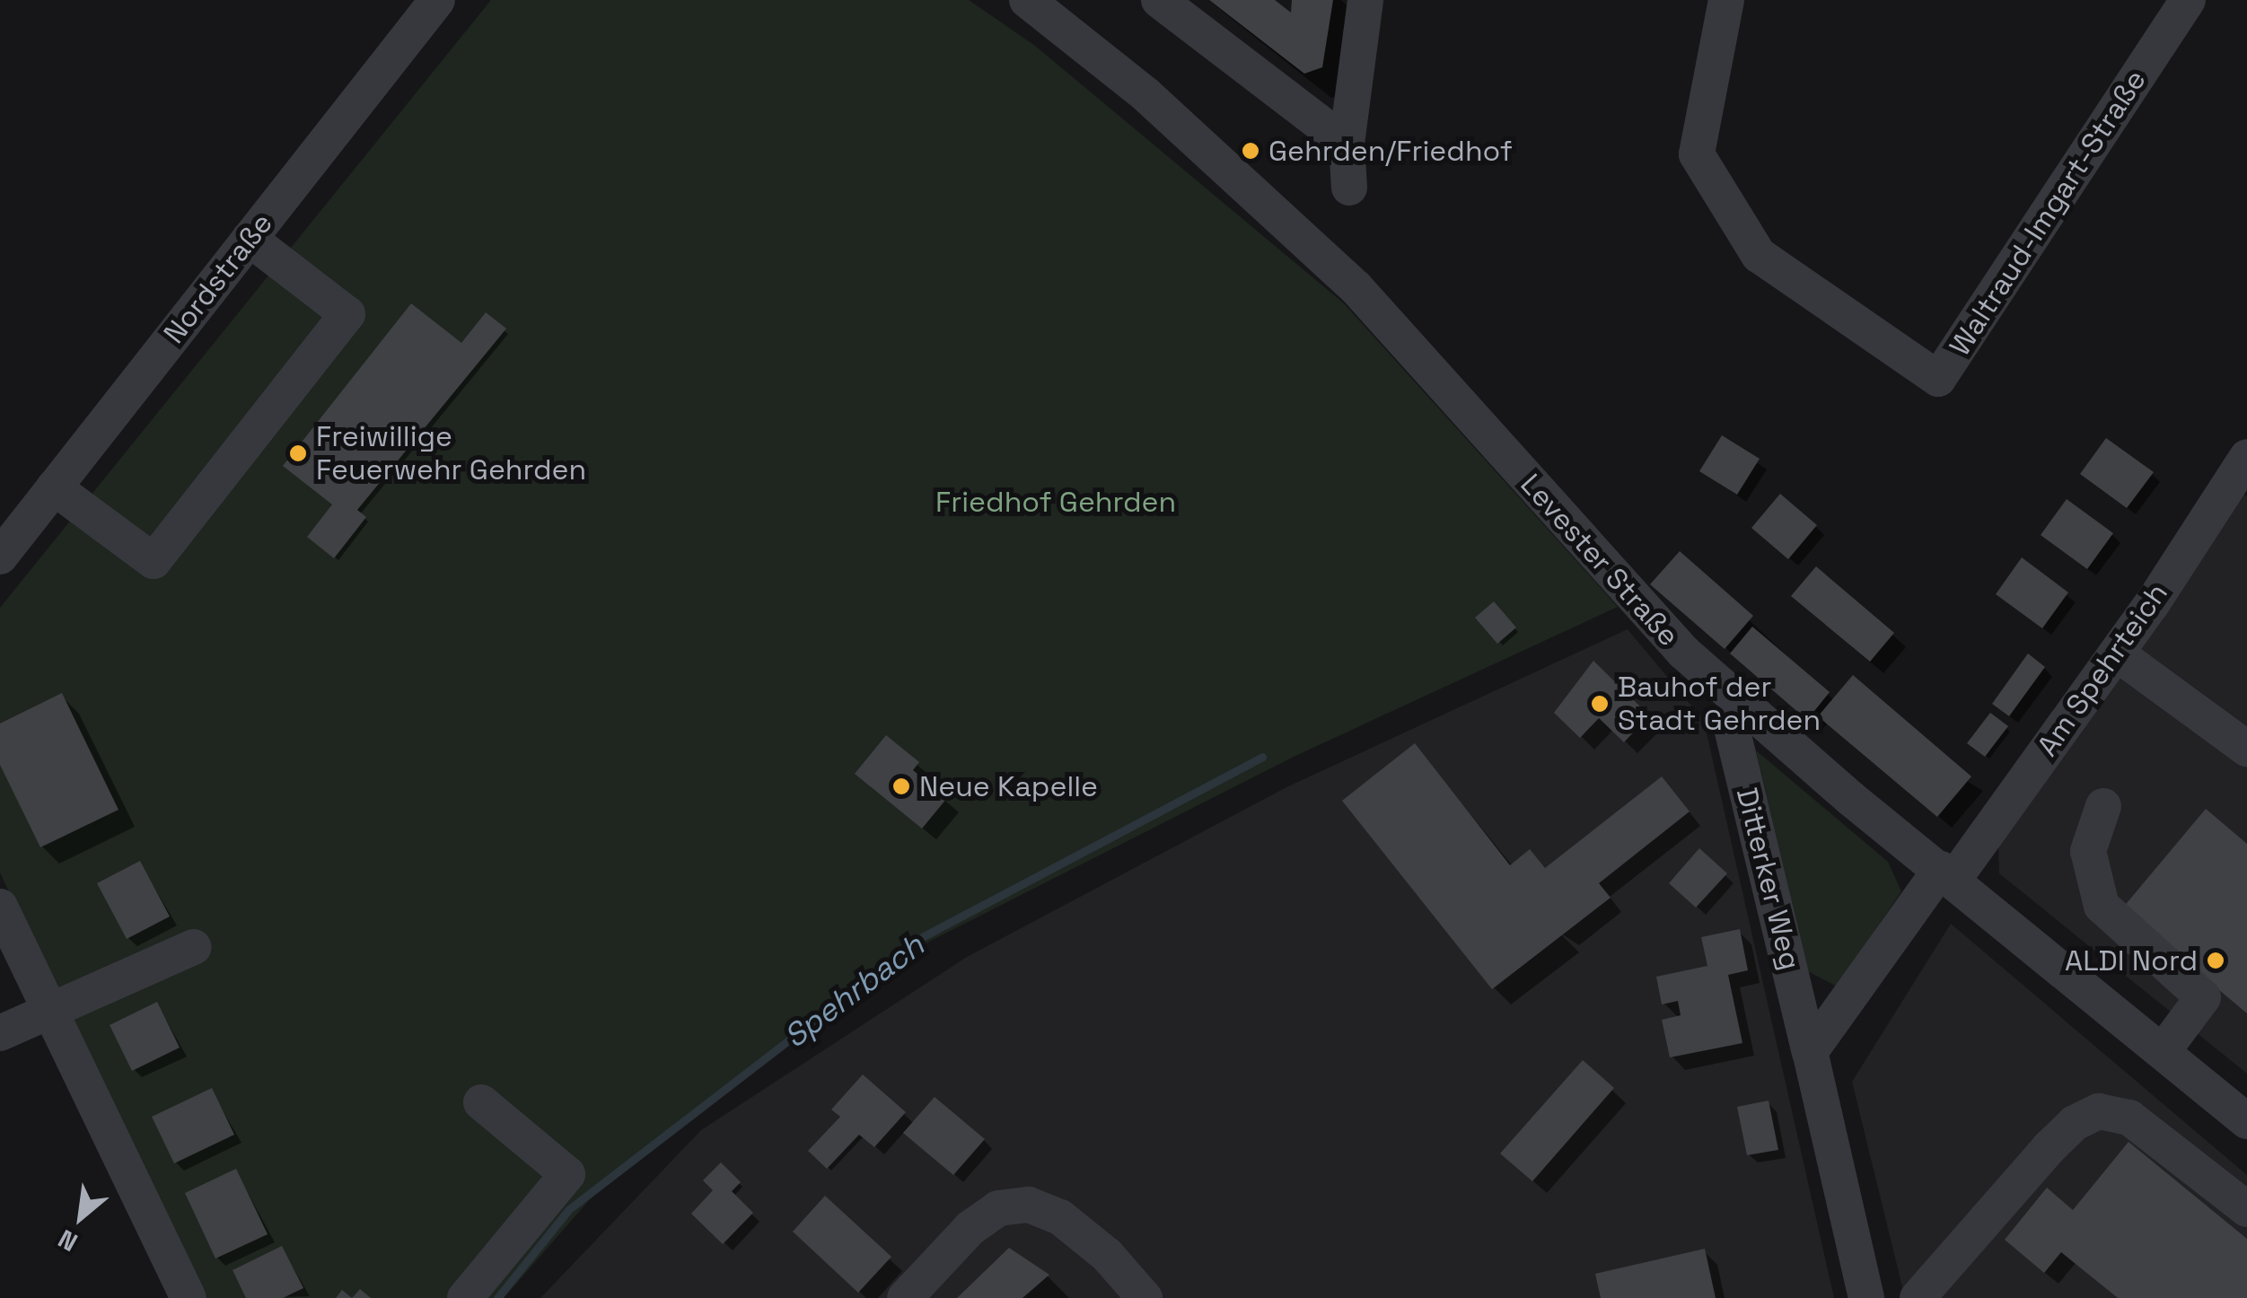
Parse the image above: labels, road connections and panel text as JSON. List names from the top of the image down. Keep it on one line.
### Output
{"streets":{"street":["Waltraud-Imgart-Straße","Nordstraße","Levester Straße","Am Spehrteich","Ditterker Weg"]},"crossings":[["Levester Straße","Am Spehrteich"],["Levester Straße","Ditterker Weg"]],"water":["Spehrbach"],"parks":["Friedhof Gehrden"],"places":["Gehrden/Friedhof","Freiwillige Feuerwehr Gehrden","Bauhof der Stadt Gehrden","Neue Kapelle","ALDI Nord"],"north":"bottom left"}
